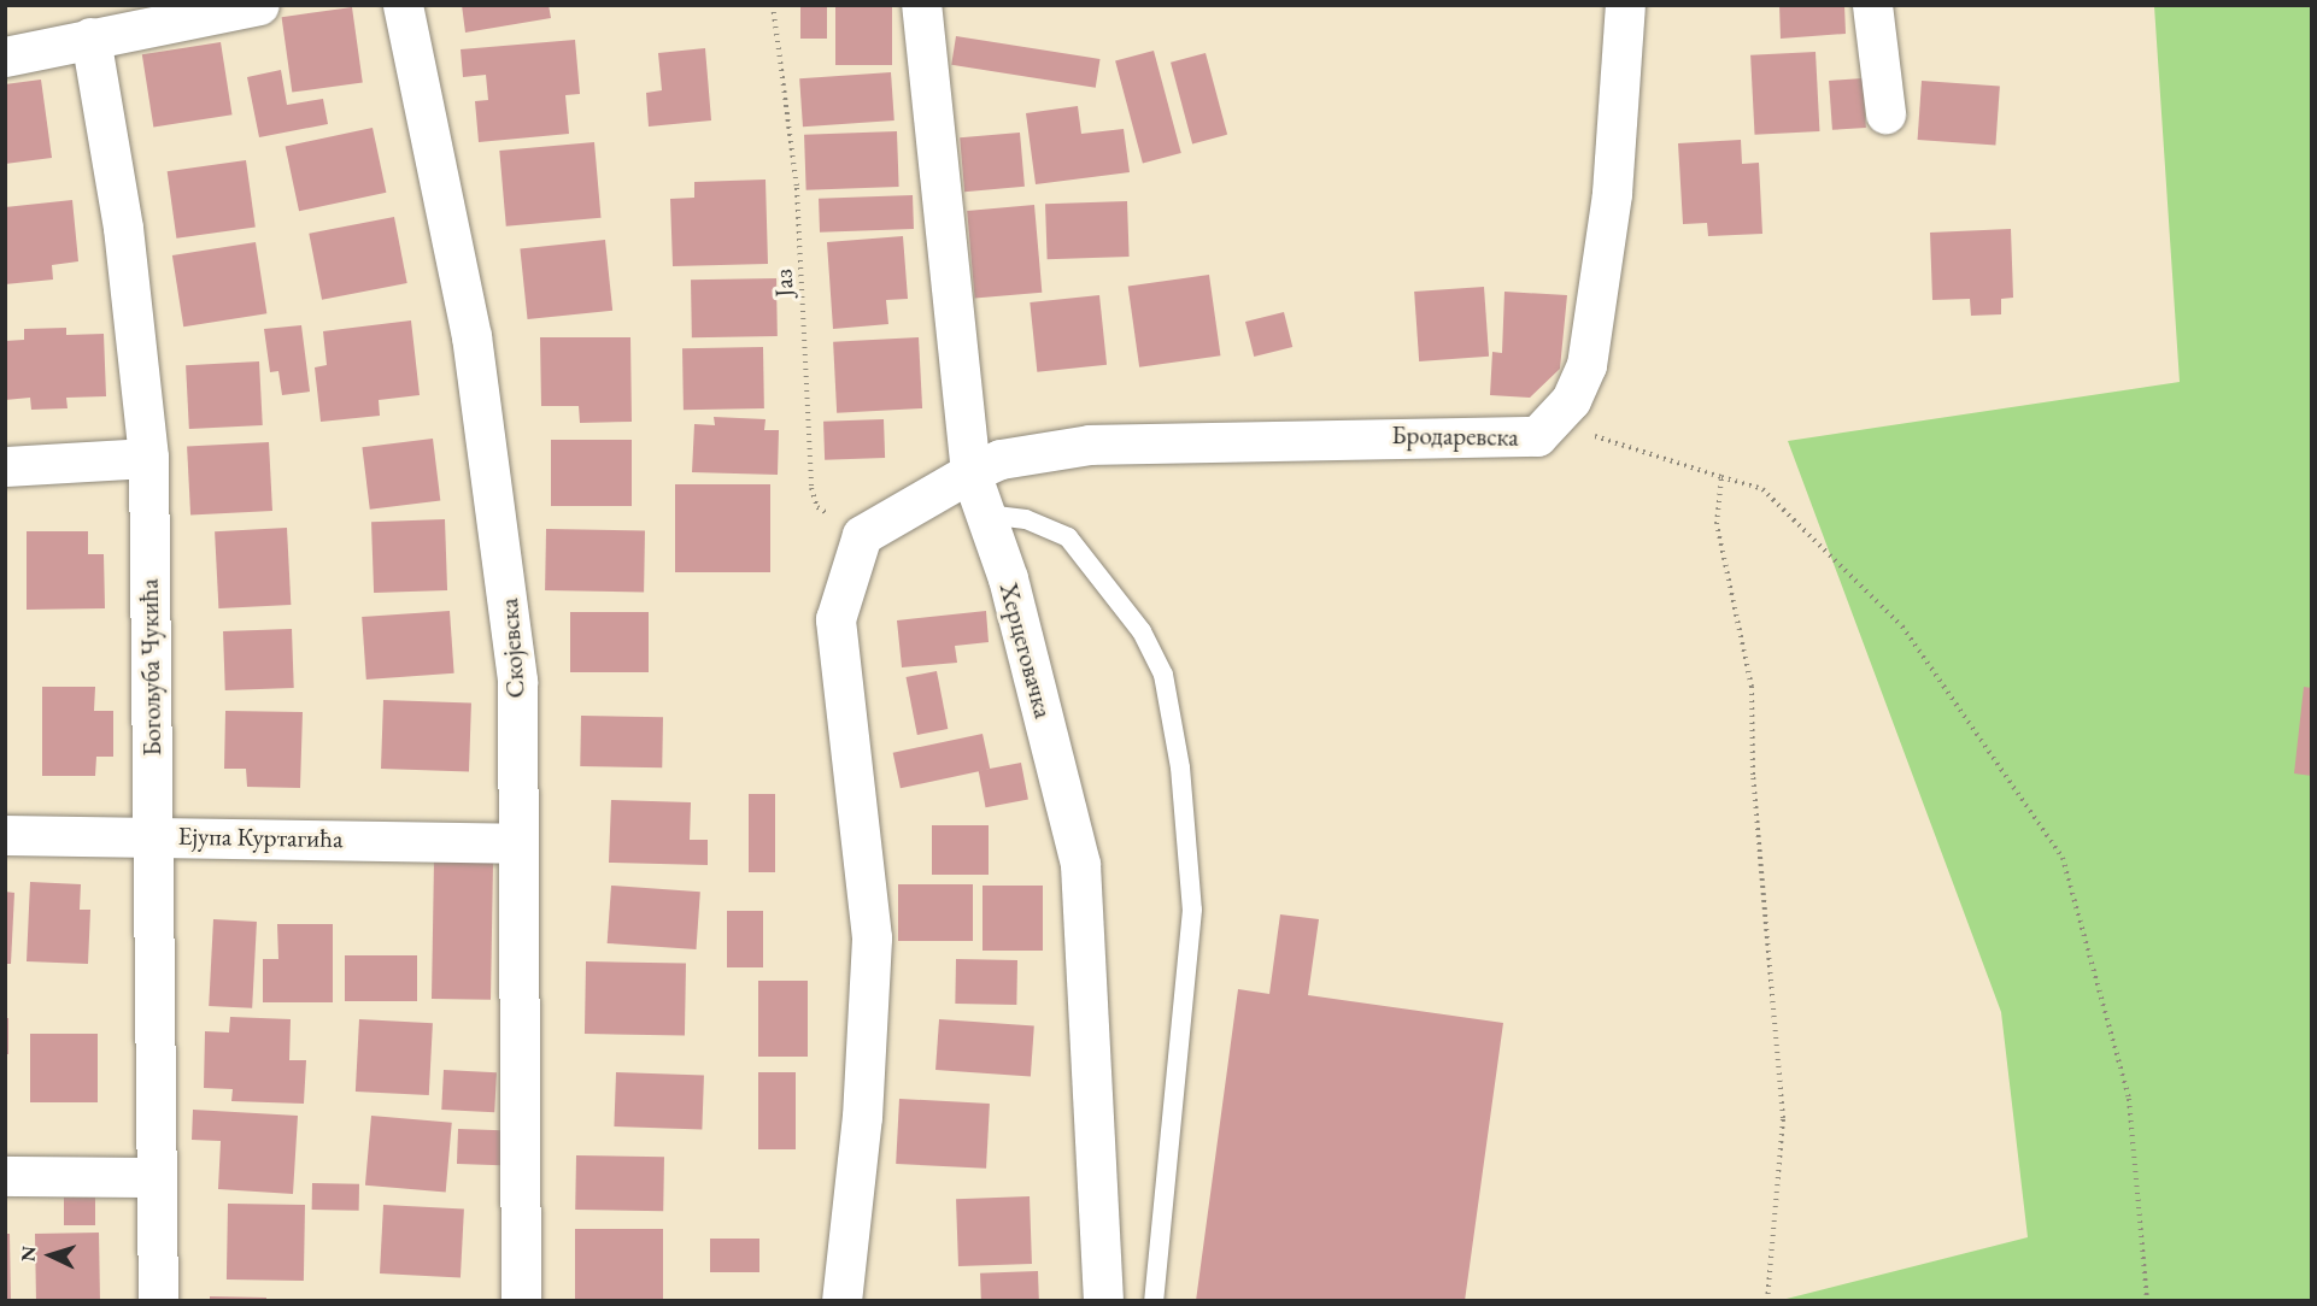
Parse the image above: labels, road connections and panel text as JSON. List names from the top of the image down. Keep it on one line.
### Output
{"streets":{"street":["Бродаревска","Скојевска","Херцеговачка","Богољуба Чукића","Ејупа Куртагића"],"path":["Јаз"]},"crossings":[["Јаз","Бродаревска"],["Бродаревска","Херцеговачка"],["Скојевска","Ејупа Куртагића"],["Богољуба Чукића","Ејупа Куртагића"]],"north":"left"}
